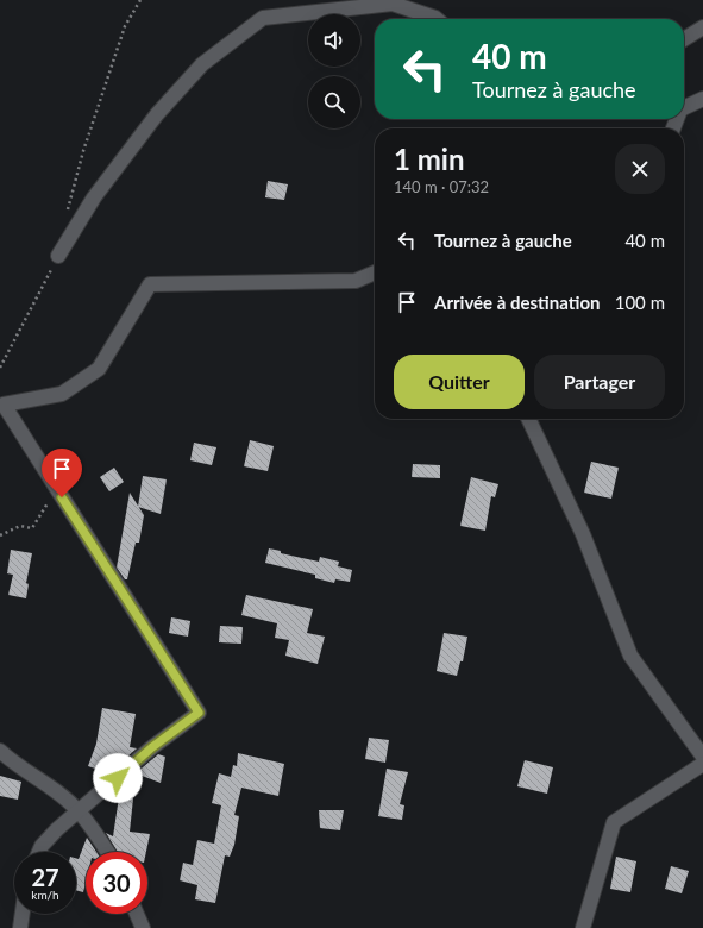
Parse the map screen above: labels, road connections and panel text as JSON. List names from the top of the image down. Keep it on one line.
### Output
{"page":{"turn":["40 m","Tournez à gauche"],"heading":["1 min","140 m · 07:32"],"list":[{"name":"Tournez à gauche","value":"40 m"},{"name":"Arrivée à destination","value":"100 m"}],"buttons":["Quitter","Partager"],"speed":"27 km/h","limit":"30"}}
